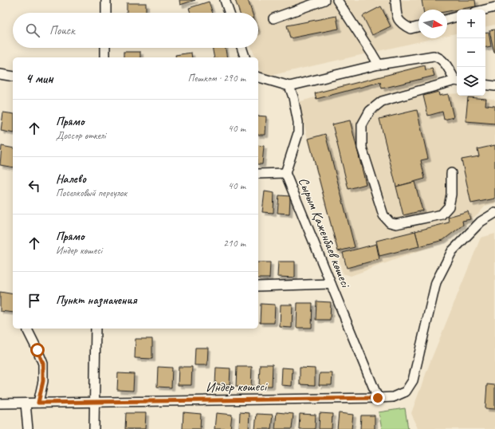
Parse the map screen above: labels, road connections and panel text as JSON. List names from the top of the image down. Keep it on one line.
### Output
{"streets":{"street":["Сырым Қаженбаев көшесі","Индер көшесі"]},"crossings":[["Сырым Қаженбаев көшесі","Индер көшесі"]],"north":"right","page":{"map_buttons":["+","−"],"search":"Поиск","heading":["4 мин","Пешком · 290 m"],"list":[["Прямо","Доссор өткелі","40 m"],["Налево","Поселковый переулок","40 m"],["Прямо","Индер көшесі","210 m"],"Пункт назначения"]}}
